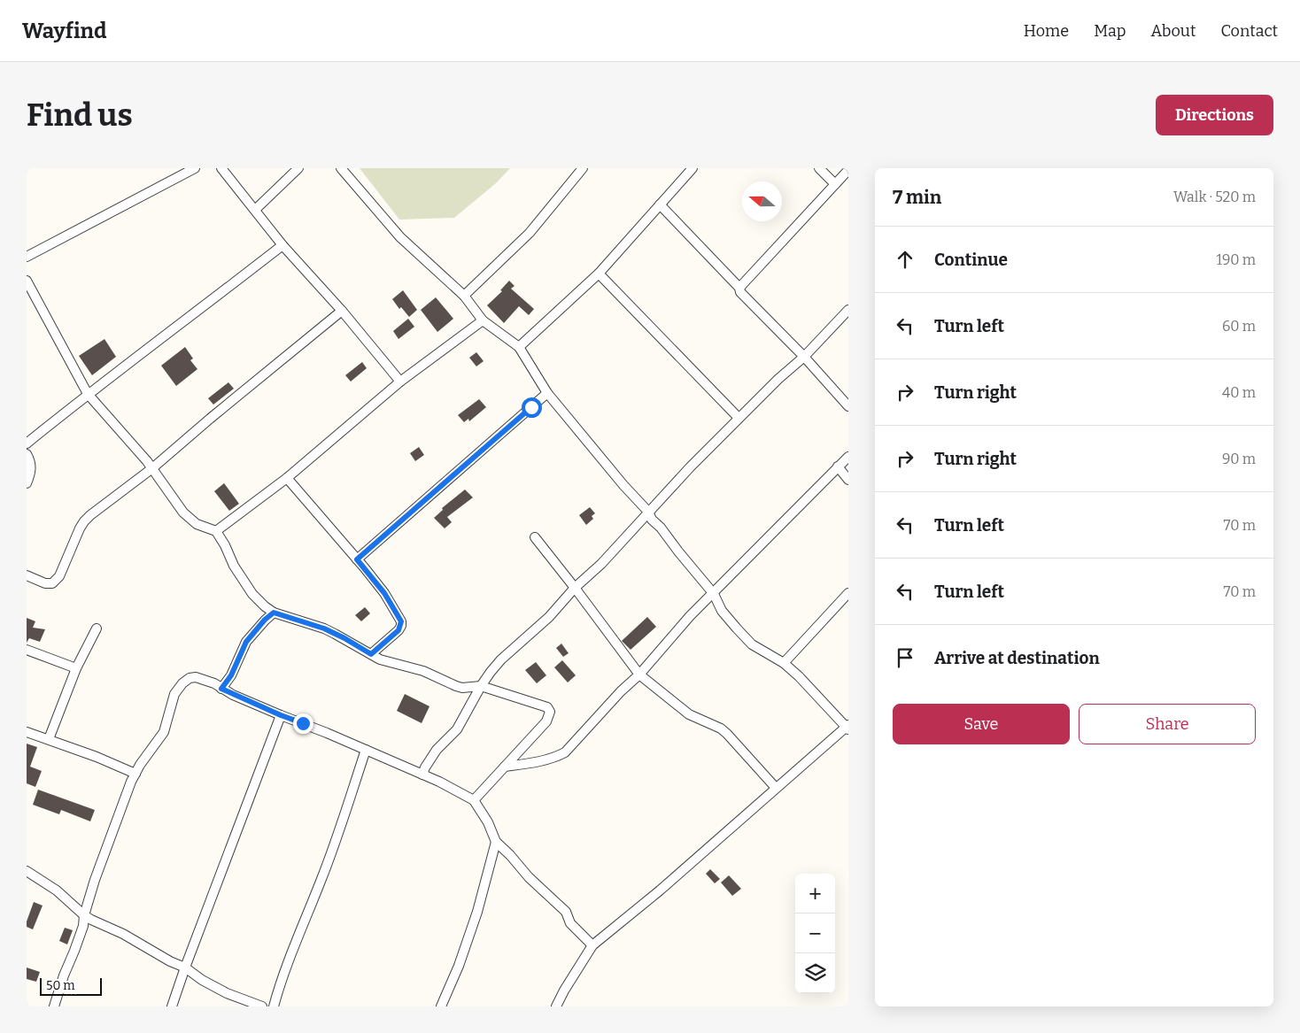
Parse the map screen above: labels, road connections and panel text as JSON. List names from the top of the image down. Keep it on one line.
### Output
{"scale_bar":"50 m","north":"left","page":{"header":"Wayfind","nav":["Home","Map","About","Contact"],"buttons":["Directions",["Save","Share"]],"title":"Find us","heading":["7 min","Walk · 520 m"],"list":[["Continue","190 m"],["Turn left","60 m"],["Turn right","40 m"],["Turn right","90 m"],["Turn left","70 m"],["Turn left","70 m"],"Arrive at destination"],"map_buttons":["+","−"],"scale":"50 m"}}
